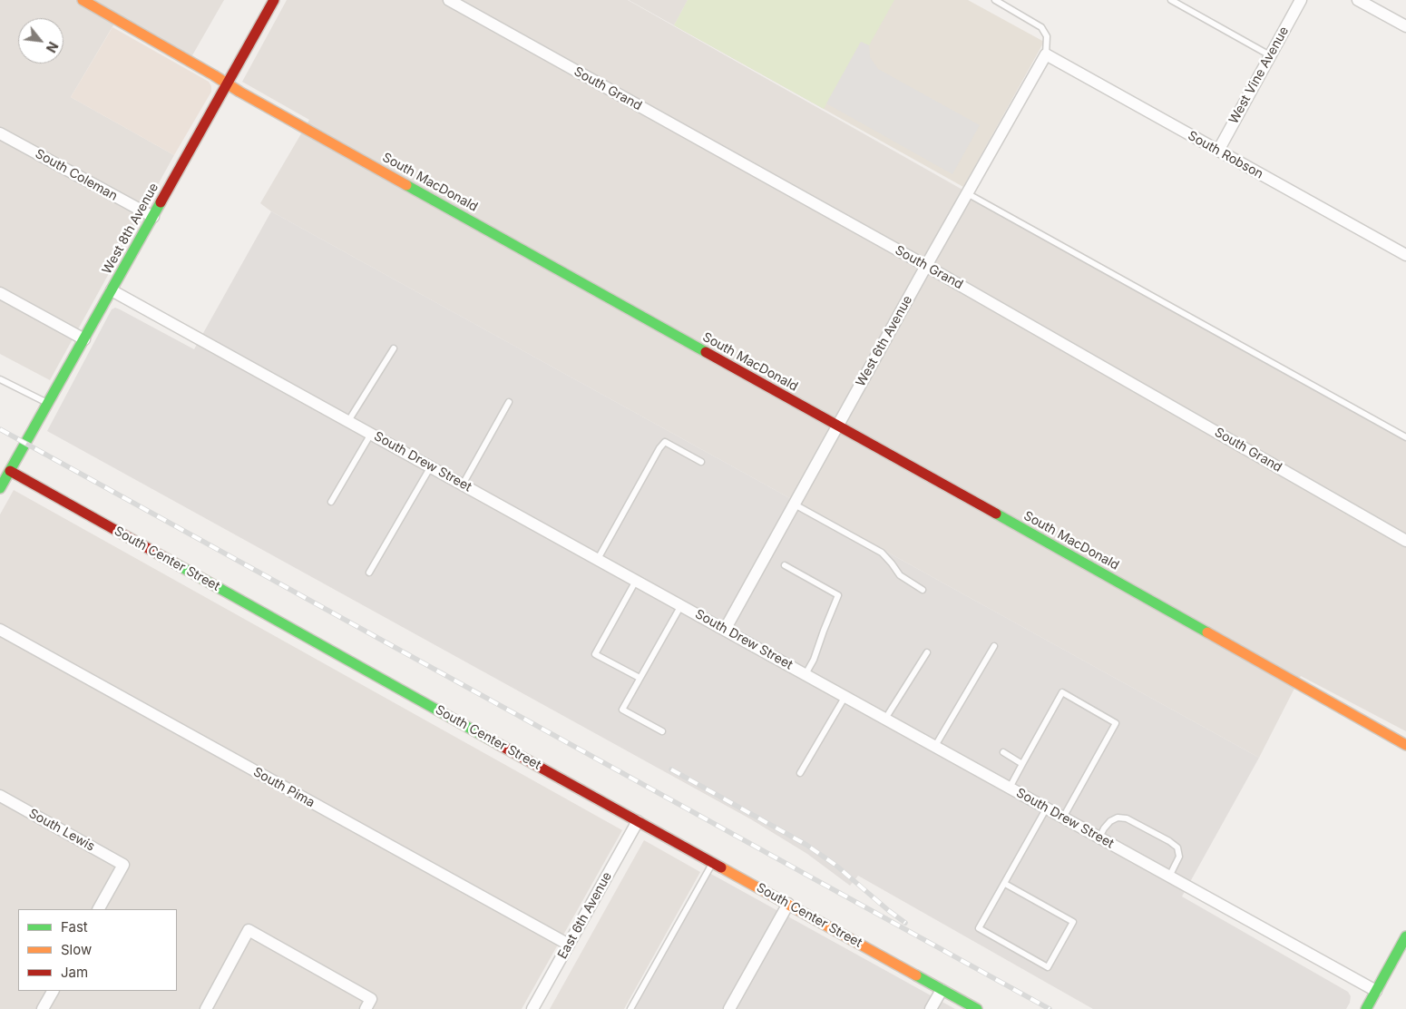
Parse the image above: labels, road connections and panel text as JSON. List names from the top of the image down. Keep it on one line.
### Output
{"streets":{"street":["West Vine Avenue","South Grand","South Robson","South Coleman","South MacDonald","West 8th Avenue","West 6th Avenue","South Drew Street","South Center Street","South Pima","South Lewis","East 6th Avenue"]},"crossings":[["West Vine Avenue","South Robson"],["South Grand","West 6th Avenue"],["South Robson","West 6th Avenue"],["South Coleman","West 8th Avenue"],["South MacDonald","West 8th Avenue"],["South MacDonald","West 6th Avenue"],["West 8th Avenue","South Drew Street"],["West 8th Avenue","South Center Street"],["West 6th Avenue","South Drew Street"],["South Center Street","East 6th Avenue"],["South Pima","East 6th Avenue"]],"legend":["Fast","Slow","Jam"],"north":"bottom right"}
